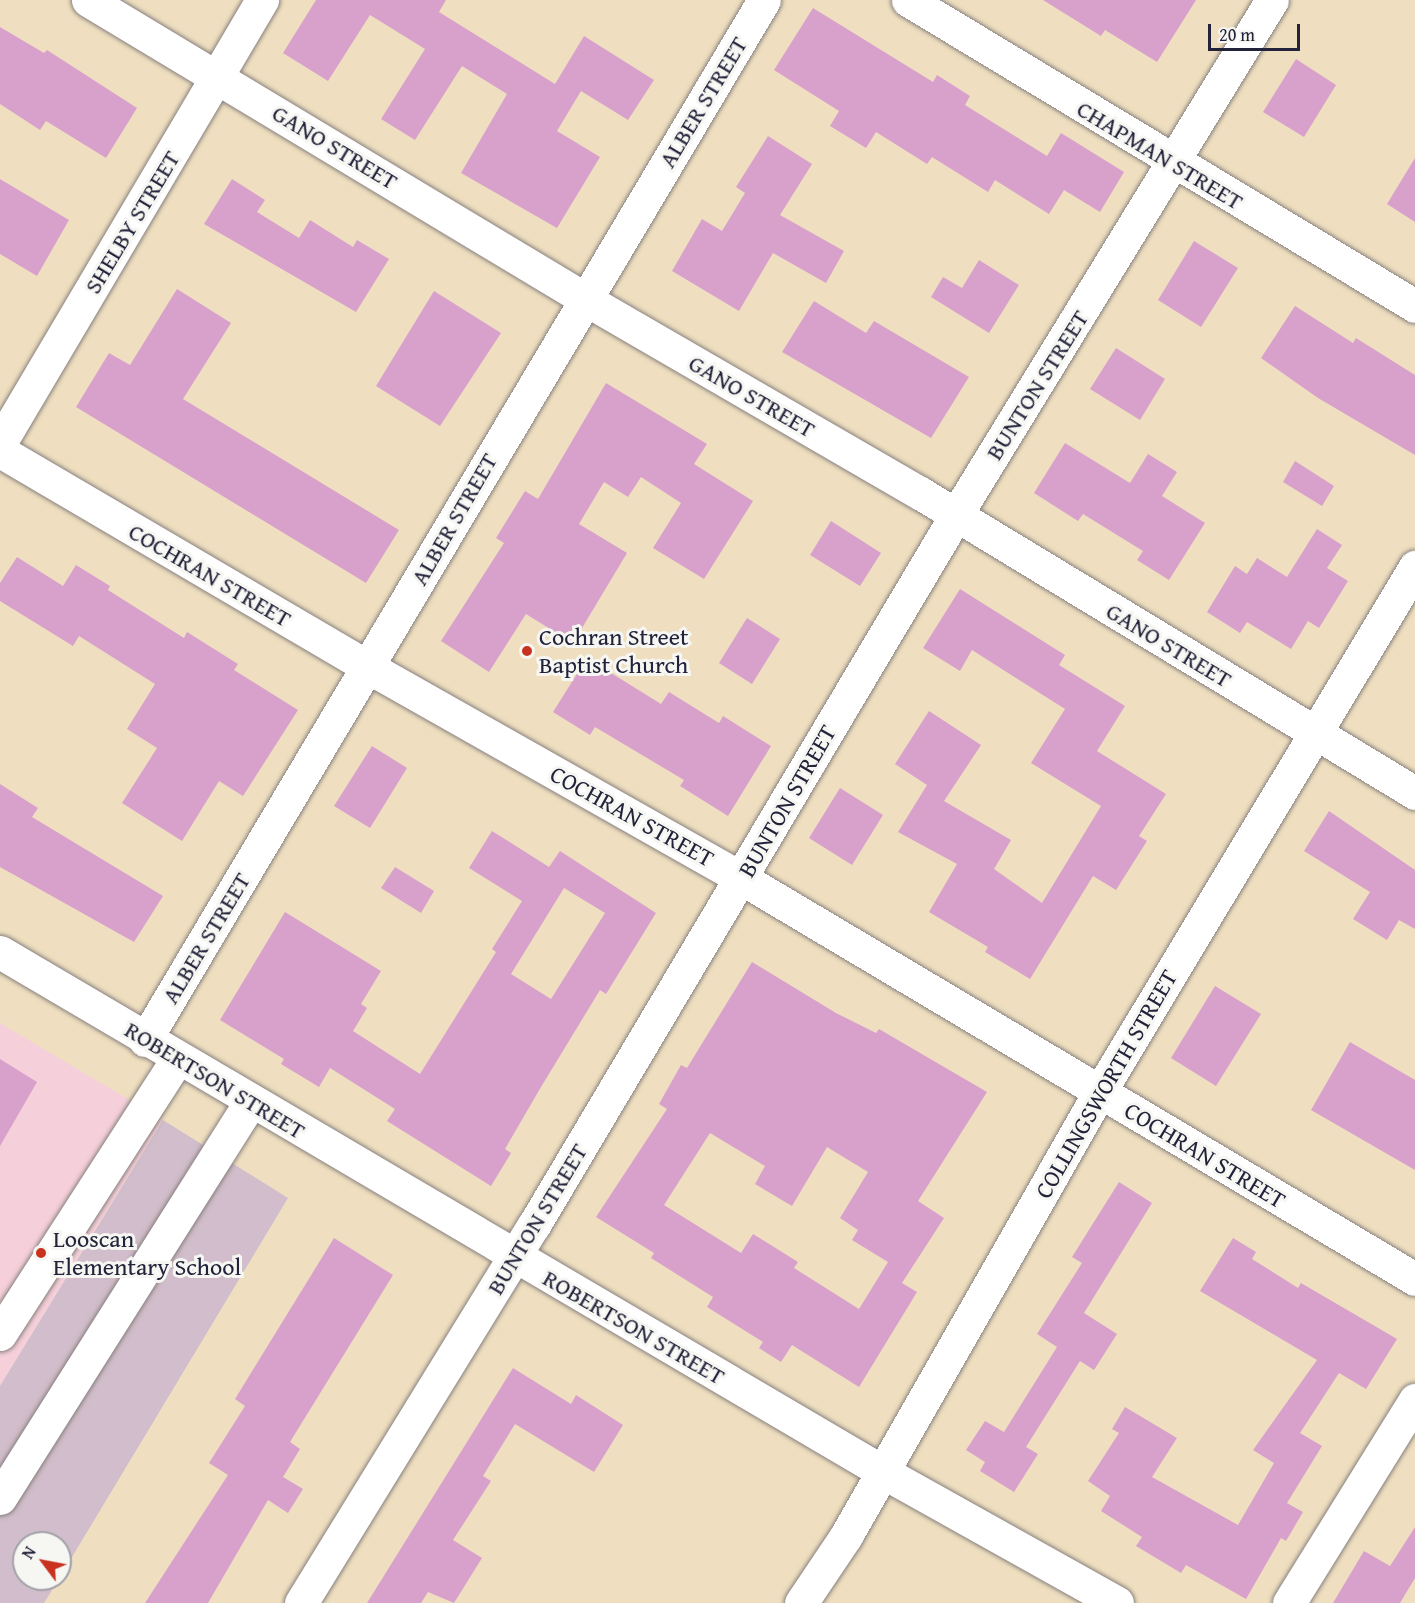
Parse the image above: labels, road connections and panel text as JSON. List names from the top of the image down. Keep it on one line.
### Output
{"streets":{"street":["ALBER STREET","GANO STREET","CHAPMAN STREET","SHELBY STREET","BUNTON STREET","COCHRAN STREET","ROBERTSON STREET","COLLINGSWORTH STREET"]},"crossings":[["ALBER STREET","GANO STREET"],["ALBER STREET","COCHRAN STREET"],["ALBER STREET","ROBERTSON STREET"],["GANO STREET","SHELBY STREET"],["GANO STREET","BUNTON STREET"],["GANO STREET","COLLINGSWORTH STREET"],["CHAPMAN STREET","BUNTON STREET"],["BUNTON STREET","COCHRAN STREET"],["BUNTON STREET","ROBERTSON STREET"],["COCHRAN STREET","COLLINGSWORTH STREET"],["ROBERTSON STREET","COLLINGSWORTH STREET"]],"places":["Cochran Street Baptist Church","Looscan Elementary School"],"scale_bar":"20 m","north":"top left"}
